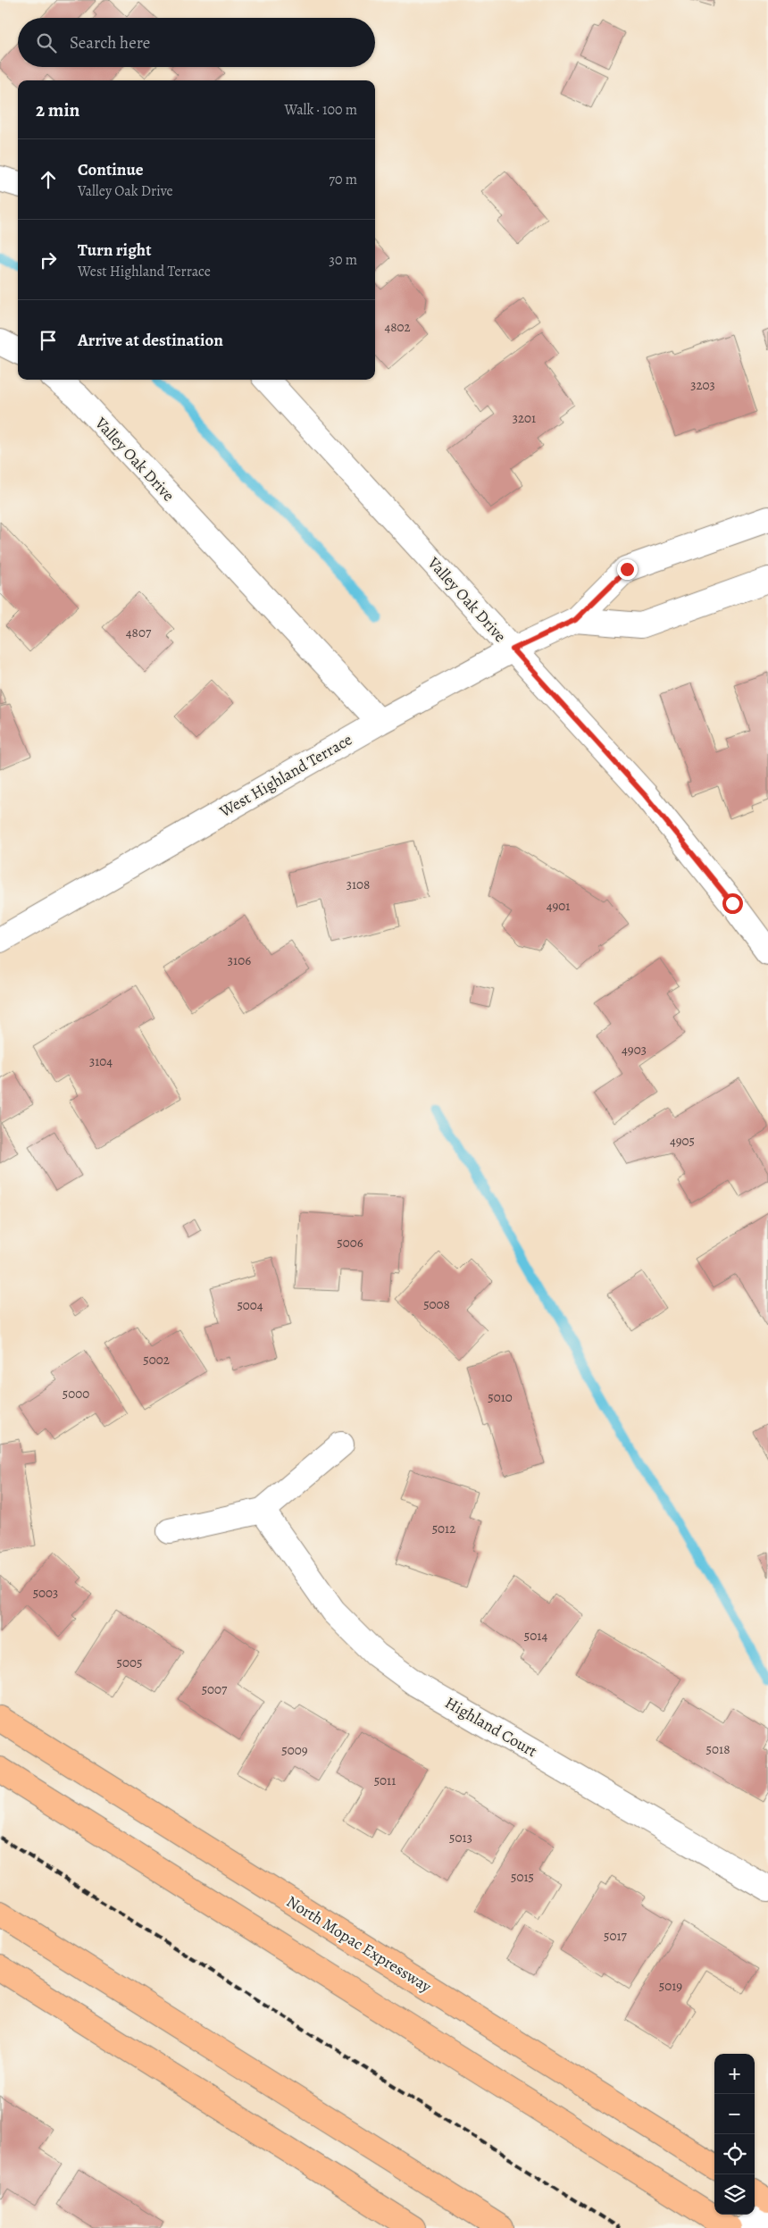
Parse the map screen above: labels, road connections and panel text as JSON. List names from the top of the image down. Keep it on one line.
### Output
{"streets":{"highway":["North Mopac Expressway"],"street":["Valley Oak Drive","West Highland Terrace","Highland Court"]},"crossings":[["Valley Oak Drive","West Highland Terrace"]],"house_numbers":["4802","3203","3201","4807","3108","4901","3106","4903","3104","4905","5006","5008","5004","5002","5000","5010","5012","5003","5014","5005","5007","5018","5009","5011","5013","5015","5017","5019"],"page":{"search":"Search here","heading":["2 min","Walk · 100 m"],"list":[["Continue","Valley Oak Drive","70 m"],["Turn right","West Highland Terrace","30 m"],"Arrive at destination"],"map_buttons":["+","−"]}}
